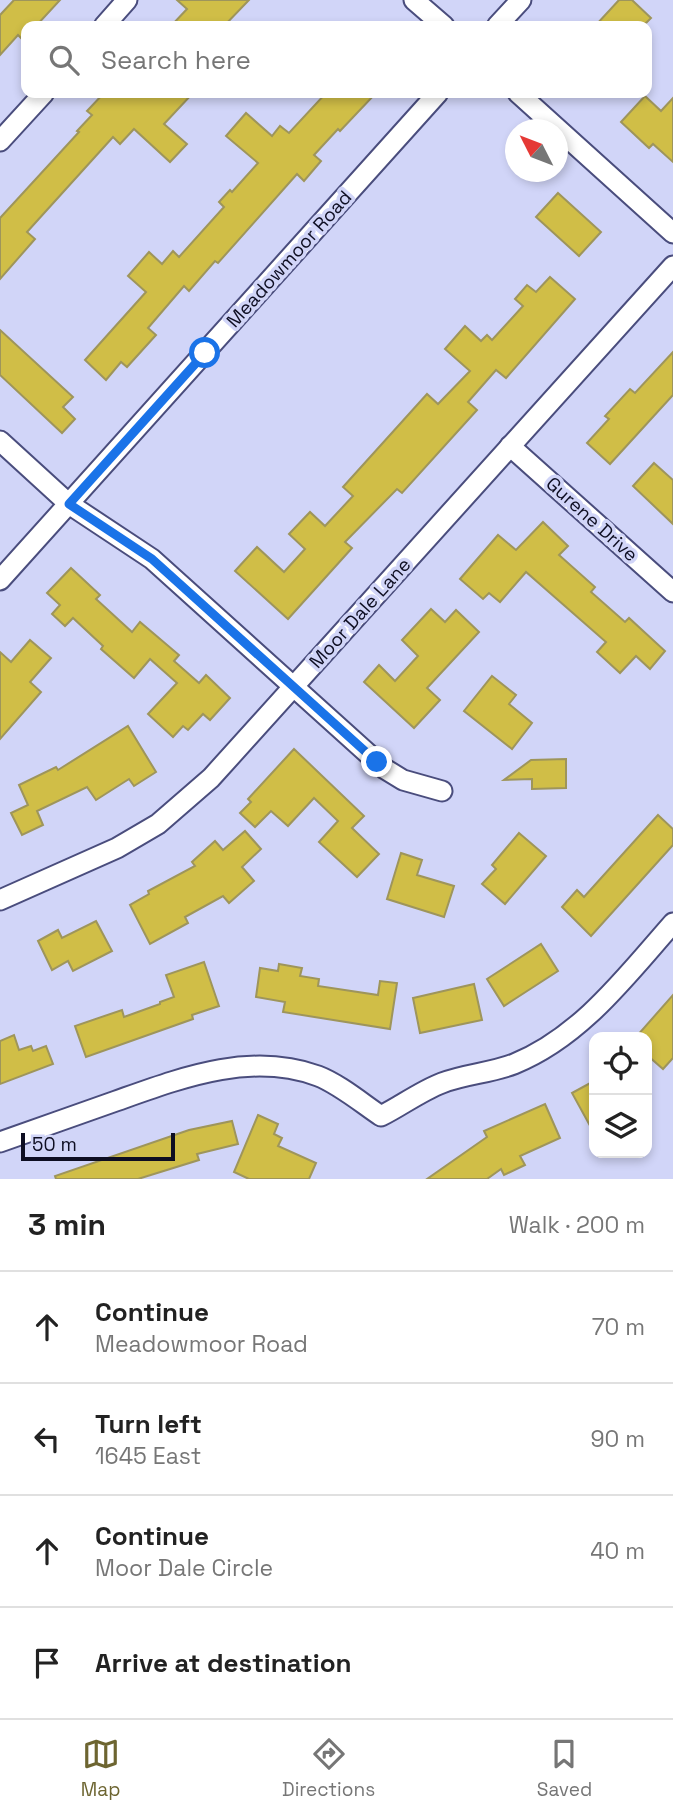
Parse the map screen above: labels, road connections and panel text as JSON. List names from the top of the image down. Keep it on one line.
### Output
{"streets":{"street":["Meadowmoor Road","Gurene Drive","Moor Dale Lane"]},"crossings":[["Gurene Drive","Moor Dale Lane"]],"scale_bar":"50 m","north":"top left","page":{"search":"Search here","scale":"50 m","heading":["3 min","Walk · 200 m"],"list":[["Continue","Meadowmoor Road","70 m"],["Turn left","1645 East","90 m"],["Continue","Moor Dale Circle","40 m"],"Arrive at destination"],"nav":["Map","Directions","Saved"]}}
